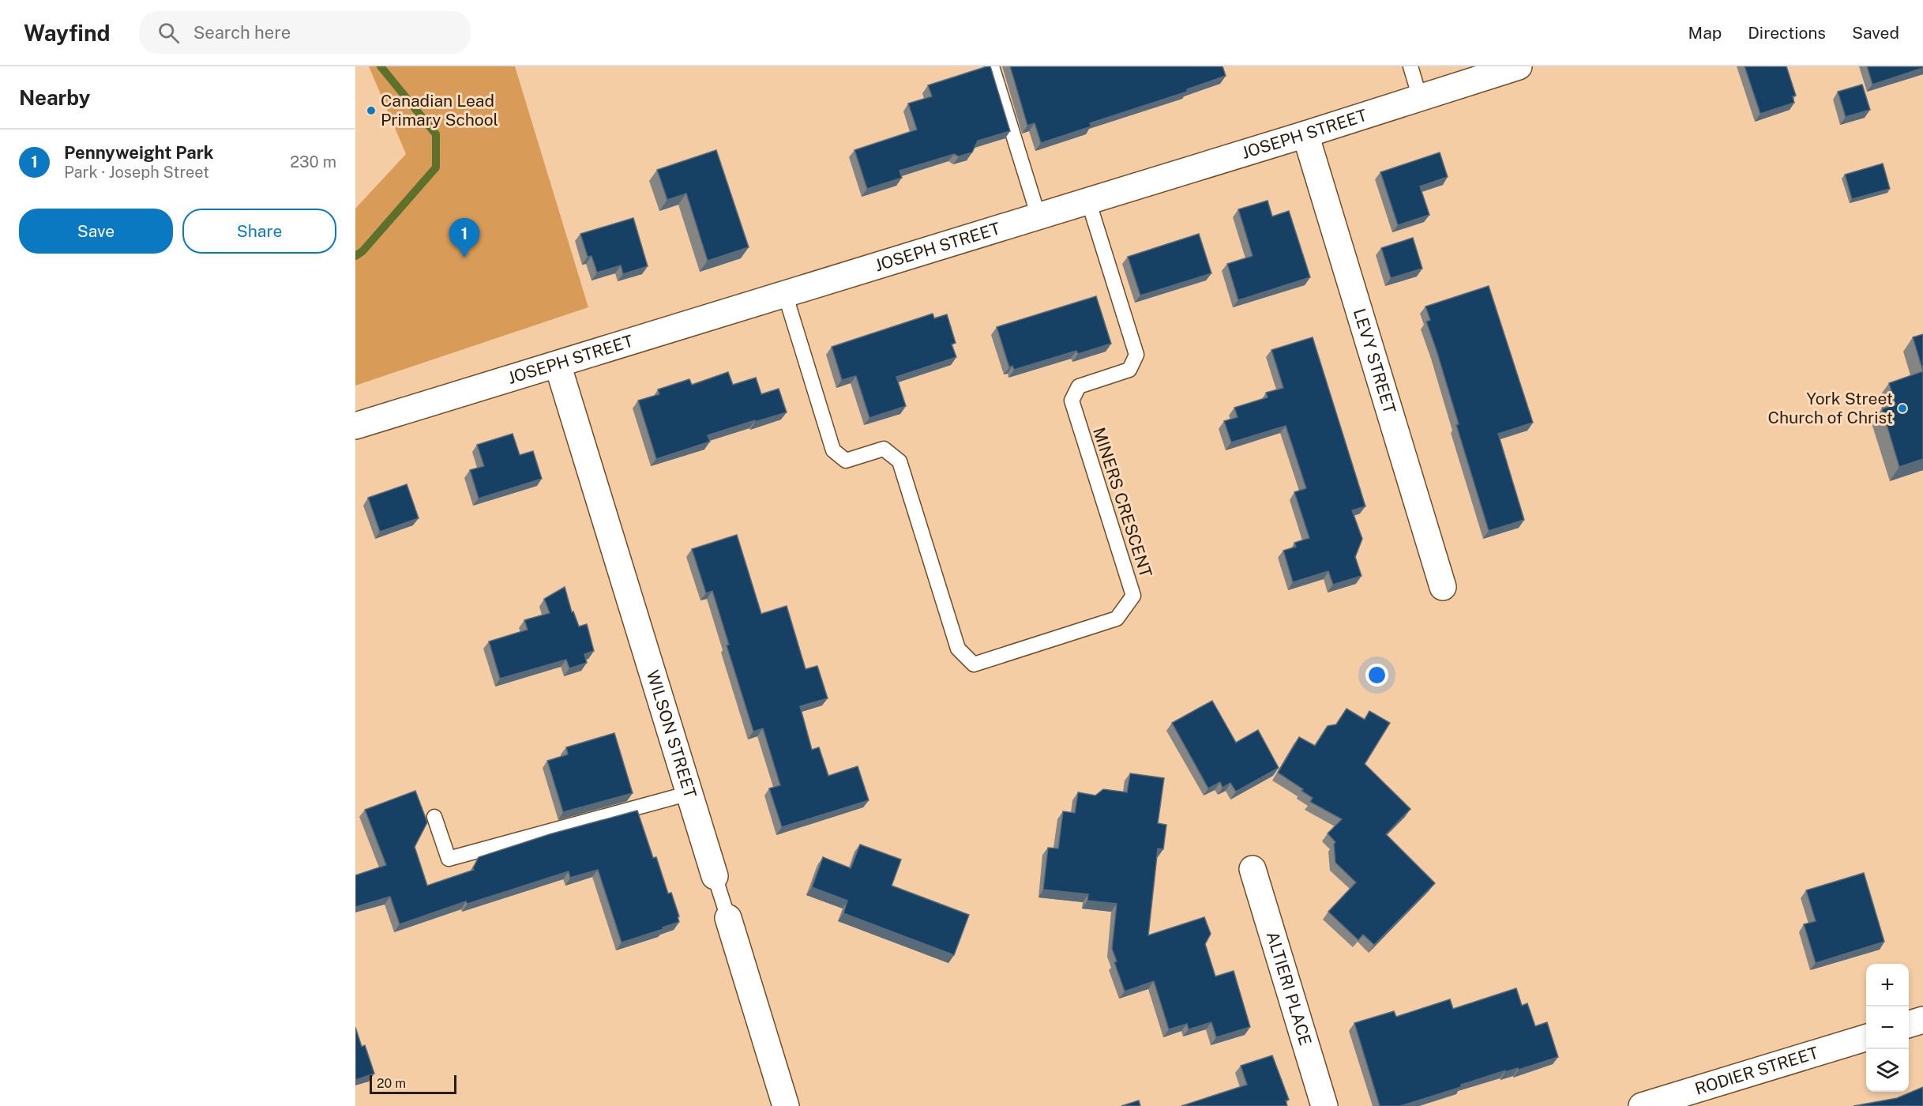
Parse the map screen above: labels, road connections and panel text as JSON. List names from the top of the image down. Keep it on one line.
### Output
{"streets":{"street":["JOSEPH STREET","LEVY STREET","WILSON STREET","ALTIERI PLACE","RODIER STREET"],"lane":["MINERS CRESCENT"]},"crossings":[["JOSEPH STREET","LEVY STREET"],["JOSEPH STREET","MINERS CRESCENT"],["JOSEPH STREET","WILSON STREET"]],"places":["Canadian Lead Primary School","York Street Church of Christ"],"scale_bar":"20 m","page":{"header":"Wayfind","search":"Search here","nav":["Map","Directions","Saved"],"heading":"Nearby","list":[{"mark":"1","name":"Pennyweight Park","note":"Park · Joseph Street","value":"230 m"}],"buttons":["Save","Share"],"pins":"1","map_buttons":["+","−"],"scale":"20 m"}}
